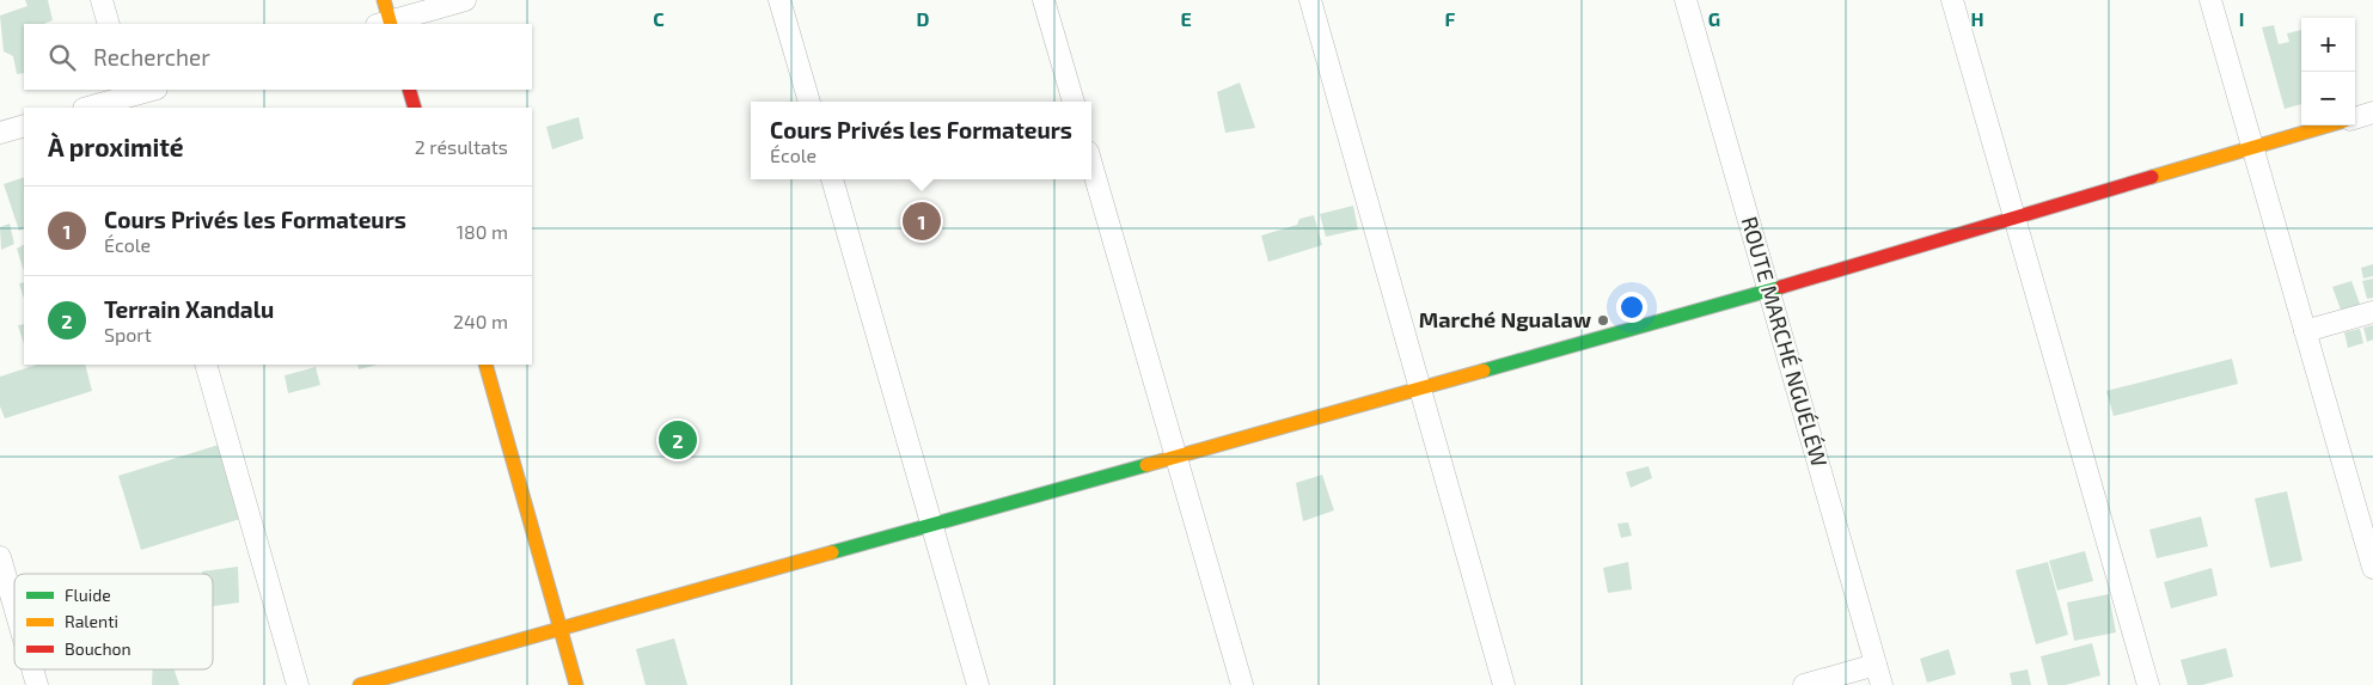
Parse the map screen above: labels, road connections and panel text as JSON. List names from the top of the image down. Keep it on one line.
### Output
{"streets":{"street":["ROUTE MARCHÉ NGUÉLÉW"]},"places":["Marché Ngualaw"],"legend":["Fluide","Ralenti","Bouchon"],"page":{"map_buttons":["+","−"],"search":"Rechercher","popup":["Cours Privés les Formateurs","École"],"heading":["À proximité","2 résultats"],"list":[{"mark":"1","name":"Cours Privés les Formateurs","note":"École","value":"180 m"},{"mark":"2","name":"Terrain Xandalu","note":"Sport","value":"240 m"}],"pins":["1","2"]},"grid":{"columns":["C","D","E","F","G","H","I"]}}
